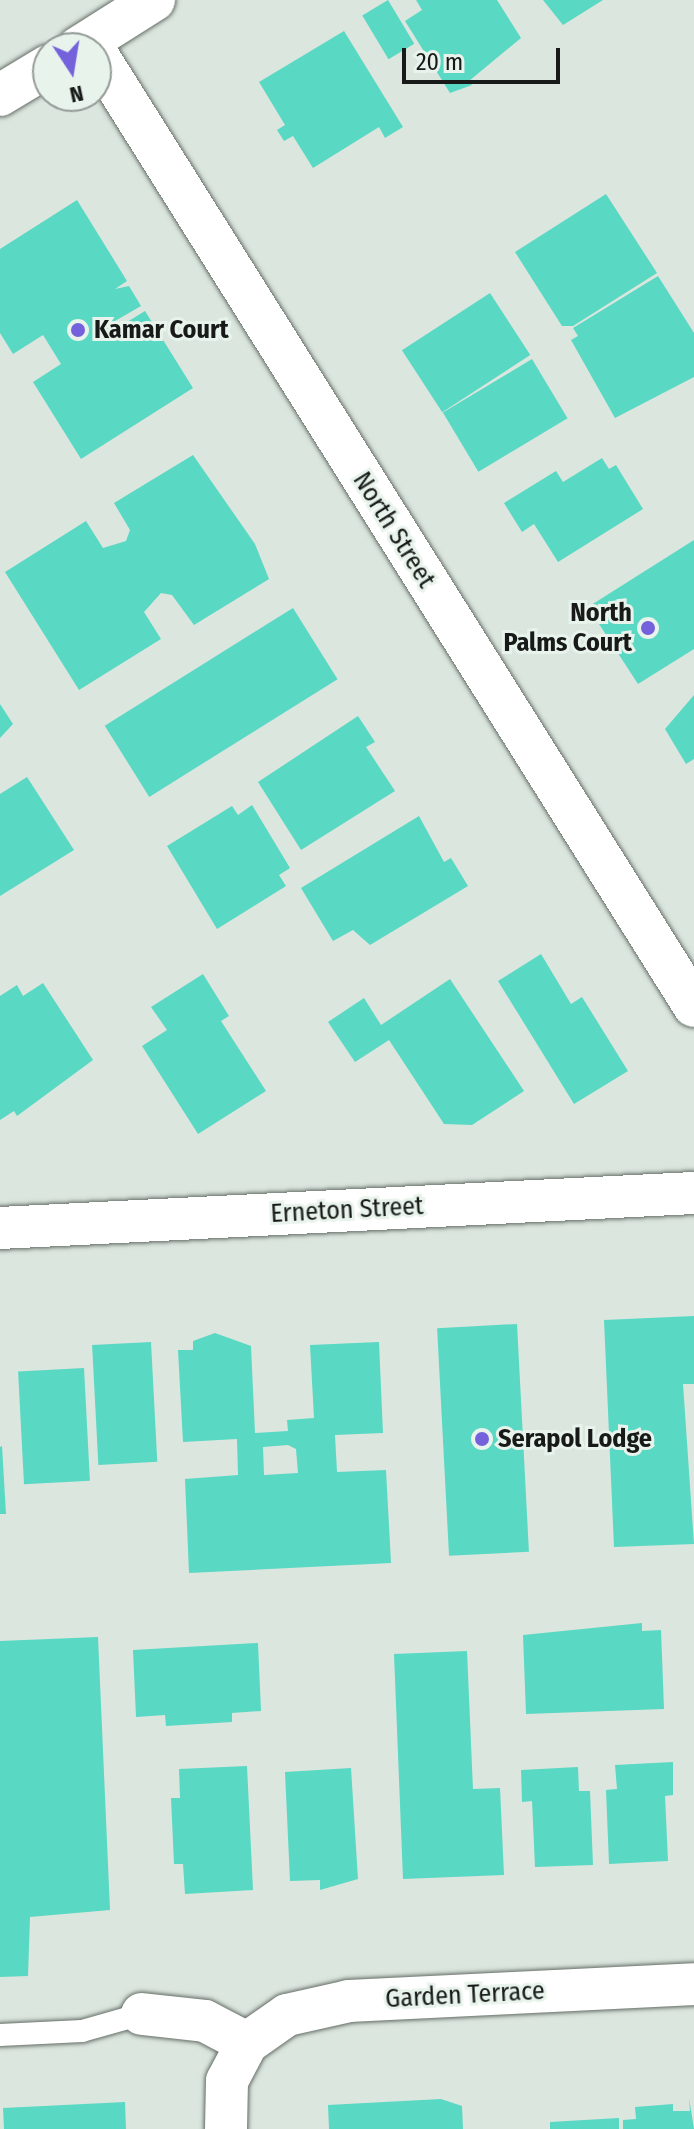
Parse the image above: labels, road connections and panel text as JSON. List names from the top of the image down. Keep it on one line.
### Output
{"streets":{"street":["North Street","Erneton Street","Garden Terrace"]},"places":["Kamar Court","North Palms Court","Serapol Lodge"],"scale_bar":"20 m","north":"bottom"}
